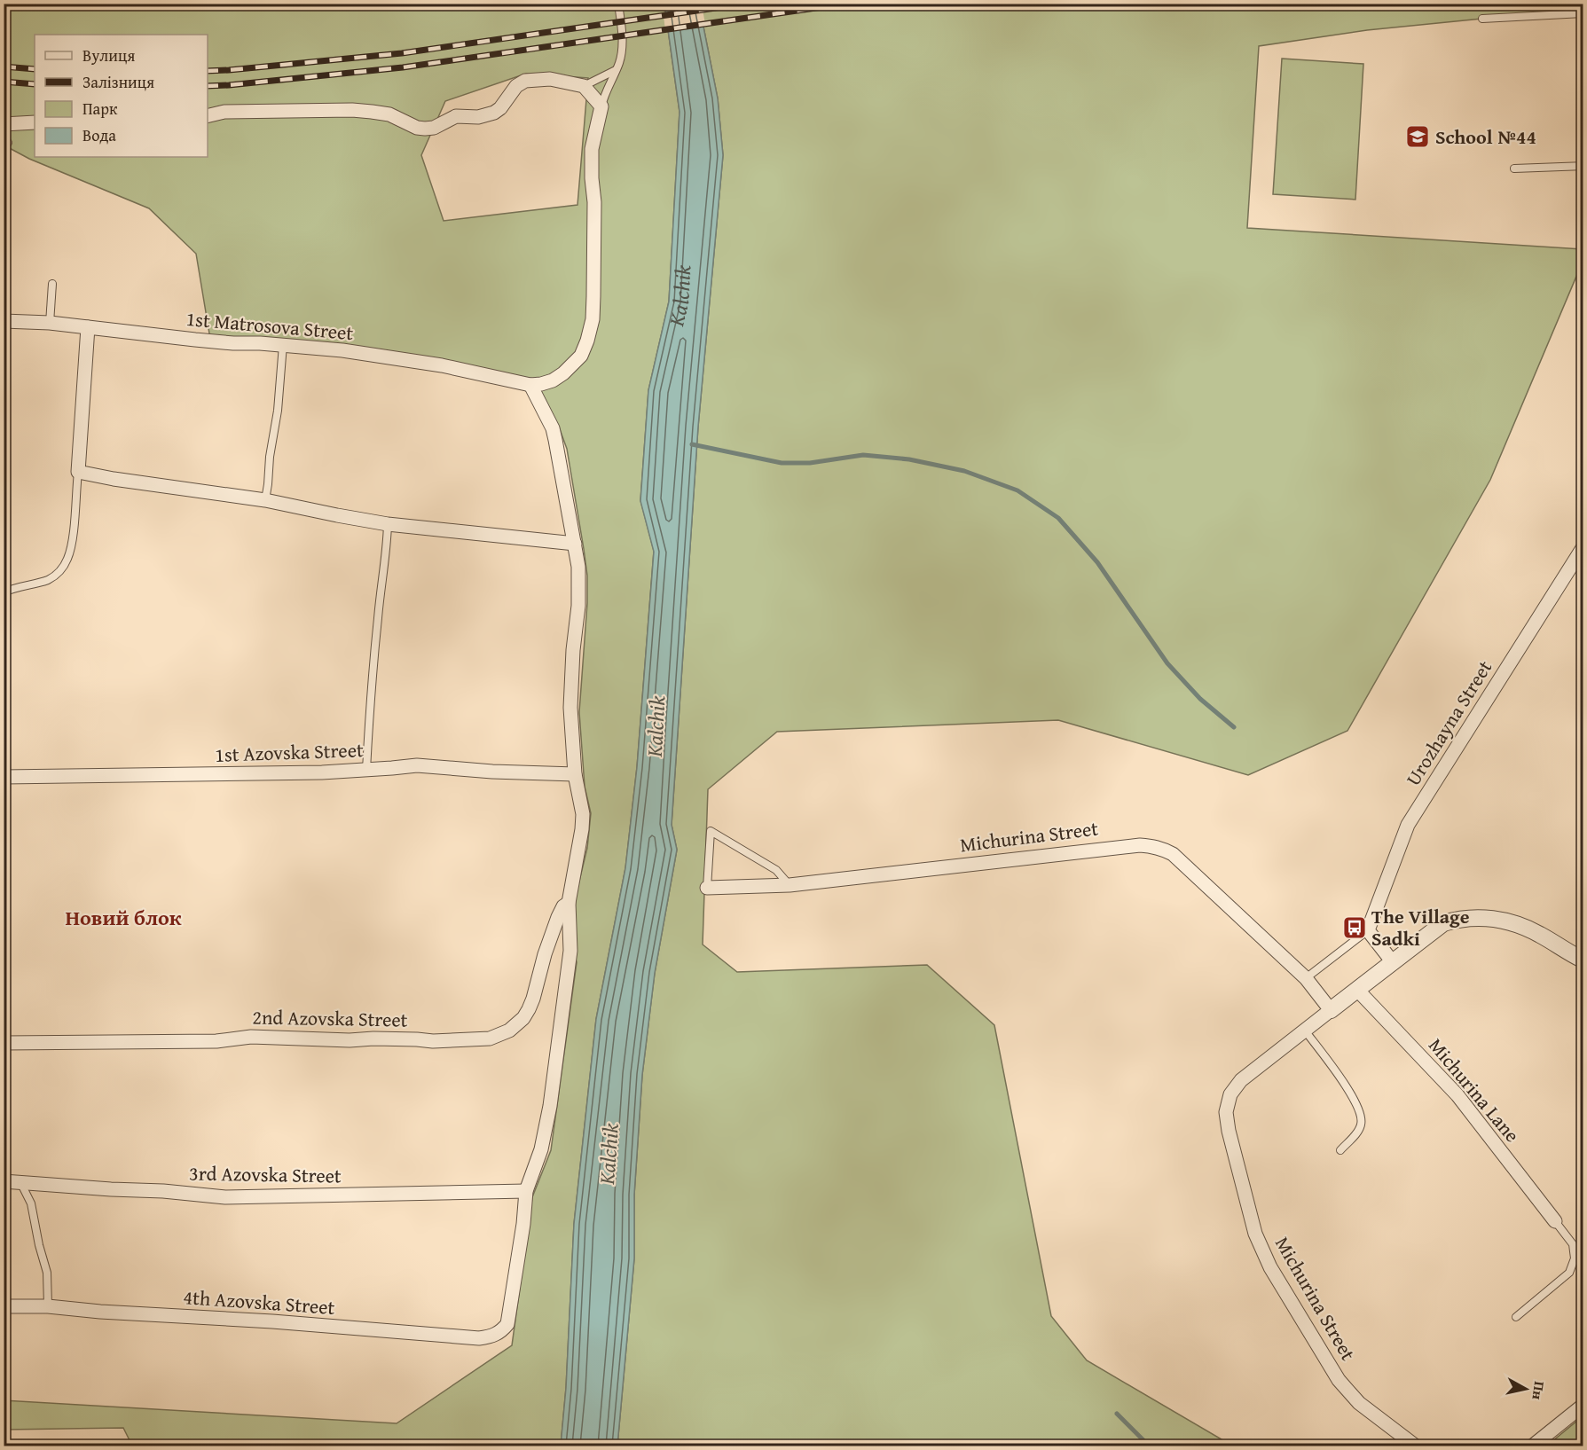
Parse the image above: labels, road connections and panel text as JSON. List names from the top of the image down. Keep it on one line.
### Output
{"streets":{"street":["1st Matrosova Street","Urozhayna Street","1st Azovska Street","Michurina Street","2nd Azovska Street","Michurina Lane","3rd Azovska Street","4th Azovska Street"]},"crossings":[["Michurina Street","Michurina Lane"],["3rd Azovska Street","4th Azovska Street"]],"districts":["Новий блок"],"water":["Kalchik"],"places":{"school or university":["School №44"],"bus stop":["The Village Sadki"]},"legend":["Вулиця","Залізниця","Парк","Вода"],"north":"right"}
